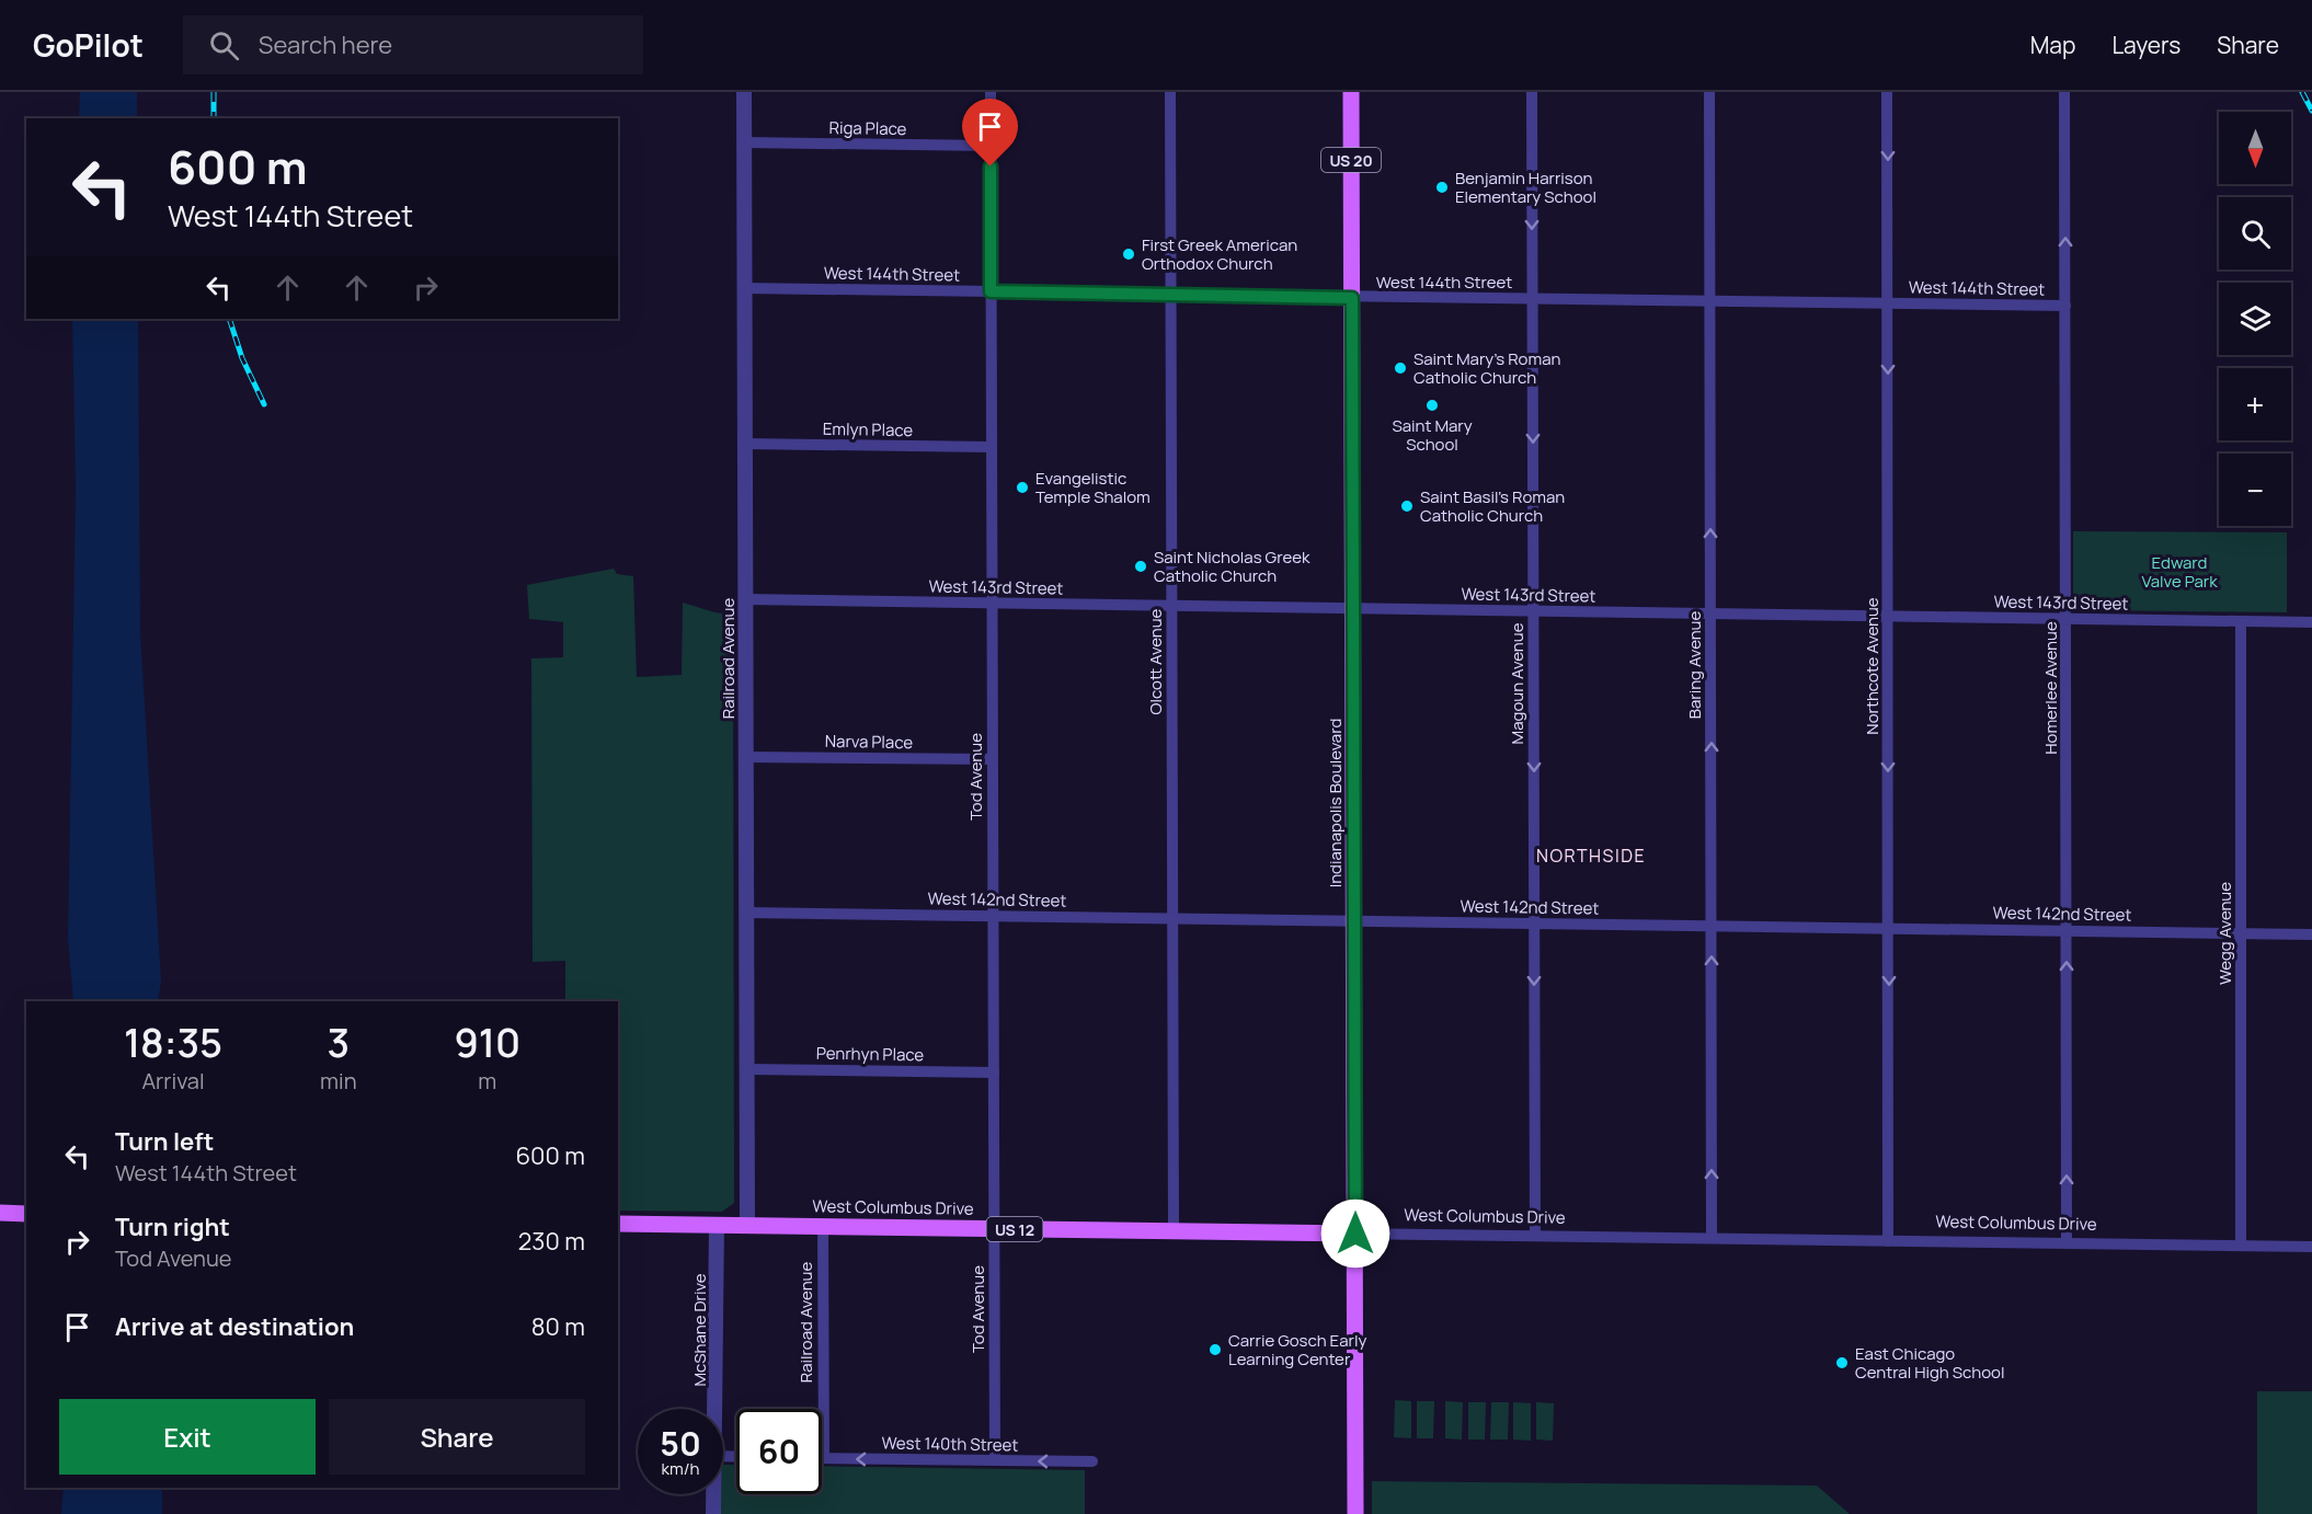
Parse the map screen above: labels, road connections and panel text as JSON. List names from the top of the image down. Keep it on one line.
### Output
{"streets":{"main road":["US 20","Indianapolis Boulevard","West Columbus Drive","US 12"],"street":["Riga Place","West 144th Street","Emlyn Place","West 143rd Street","Railroad Avenue","Olcott Avenue","Baring Avenue","Northcote Avenue","Magoun Avenue","Homerlee Avenue","Narva Place","Tod Avenue","West 142nd Street","Wegg Avenue","Penrhyn Place","McShane Drive","West 140th Street"]},"crossings":[["Riga Place","Railroad Avenue"],["Riga Place","Tod Avenue"],["West 144th Street","Railroad Avenue"],["West 144th Street","Olcott Avenue"],["West 144th Street","Baring Avenue"],["West 144th Street","Northcote Avenue"],["West 144th Street","Magoun Avenue"],["West 144th Street","Homerlee Avenue"],["West 144th Street","Tod Avenue"],["West 144th Street","Indianapolis Boulevard"],["Emlyn Place","Railroad Avenue"],["Emlyn Place","Tod Avenue"],["West 143rd Street","Railroad Avenue"],["West 143rd Street","Olcott Avenue"],["West 143rd Street","Baring Avenue"],["West 143rd Street","Northcote Avenue"],["West 143rd Street","Magoun Avenue"],["West 143rd Street","Homerlee Avenue"],["West 143rd Street","Tod Avenue"],["West 143rd Street","Indianapolis Boulevard"],["West 143rd Street","Wegg Avenue"],["Railroad Avenue","Narva Place"],["Railroad Avenue","West 142nd Street"],["Railroad Avenue","Penrhyn Place"],["Railroad Avenue","West Columbus Drive"],["Railroad Avenue","West 140th Street"],["Olcott Avenue","West 142nd Street"],["Olcott Avenue","West Columbus Drive"],["Baring Avenue","West 142nd Street"],["Baring Avenue","West Columbus Drive"],["Northcote Avenue","West 142nd Street"],["Northcote Avenue","West Columbus Drive"],["Magoun Avenue","West 142nd Street"],["Magoun Avenue","West Columbus Drive"],["Homerlee Avenue","West 142nd Street"],["Homerlee Avenue","West Columbus Drive"],["Narva Place","Tod Avenue"],["Tod Avenue","West 142nd Street"],["Tod Avenue","Penrhyn Place"],["Tod Avenue","West Columbus Drive"],["Tod Avenue","West 140th Street"],["Indianapolis Boulevard","West 142nd Street"],["Indianapolis Boulevard","West Columbus Drive"],["West 142nd Street","Wegg Avenue"],["Wegg Avenue","West Columbus Drive"],["West Columbus Drive","McShane Drive"]],"one_way":["Baring Avenue","Northcote Avenue","Magoun Avenue","Homerlee Avenue","West 140th Street"],"districts":["NORTHSIDE"],"parks":["Edward Valve Park"],"places":["Benjamin Harrison Elementary School","First Greek American Orthodox Church","Saint Mary's Roman Catholic Church","Saint Mary School","Evangelistic Temple Shalom","Saint Basil's Roman Catholic Church","Saint Nicholas Greek Catholic Church","Carrie Gosch Early Learning Center","East Chicago Central High School"],"north":"bottom","page":{"header":"GoPilot","search":"Search here","nav":["Map","Layers","Share"],"map_buttons":["+","−"],"turn":["600 m","West 144th Street"],"eta":["18:35","Arrival","3","min","910","m"],"list":[{"name":"Turn left","note":"West 144th Street","value":"600 m"},{"name":"Turn right","note":"Tod Avenue","value":"230 m"},{"name":"Arrive at destination","value":"80 m"}],"buttons":["Exit","Share"],"speed":"50 km/h","limit":"60"}}
